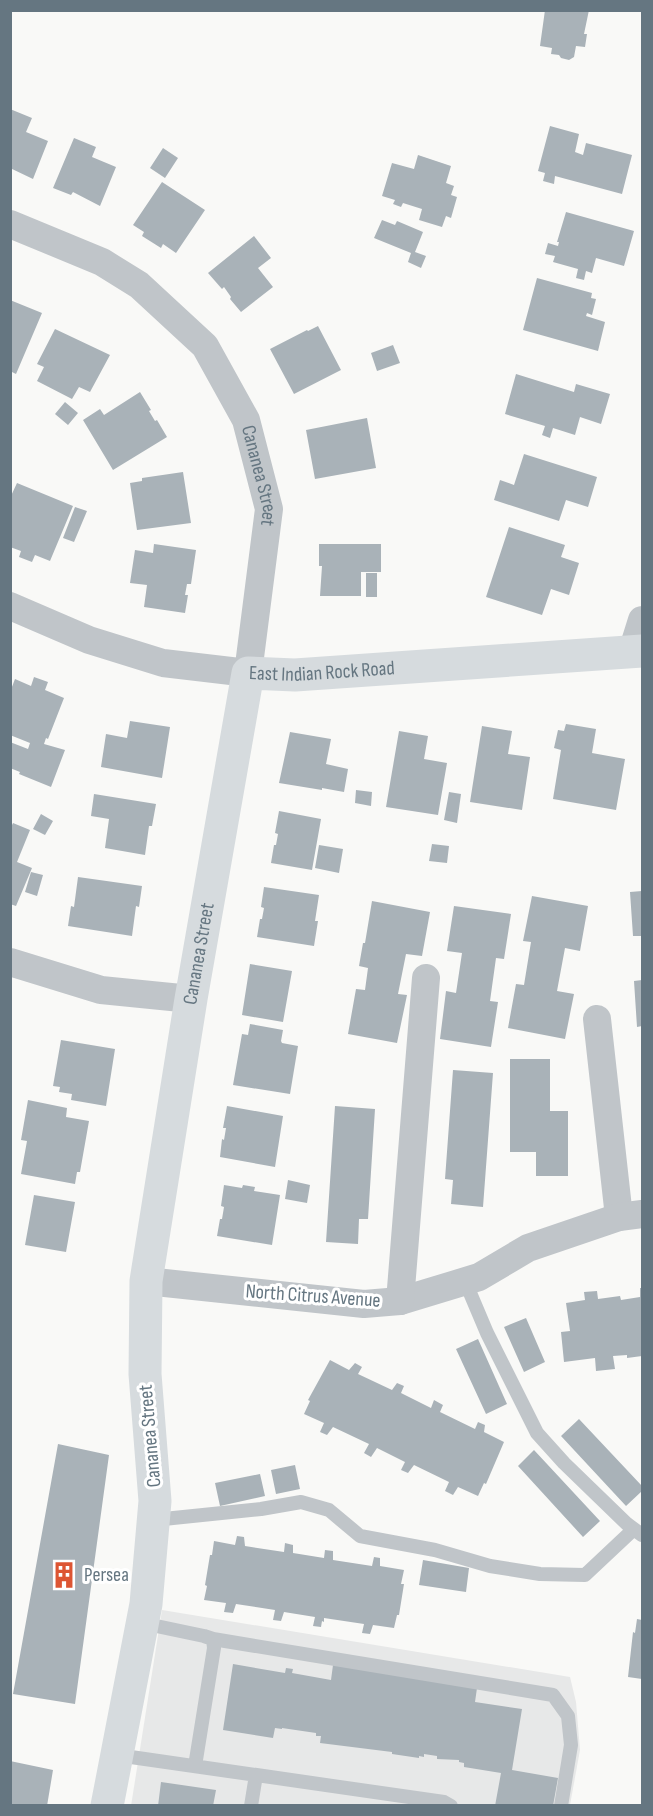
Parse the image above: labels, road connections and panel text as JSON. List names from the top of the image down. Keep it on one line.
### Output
{"streets":{"street":["Cananea Street","East Indian Rock Road","North Citrus Avenue"]},"crossings":[["Cananea Street","East Indian Rock Road"],["Cananea Street","North Citrus Avenue"]],"places":{"building":["Persea"]}}
